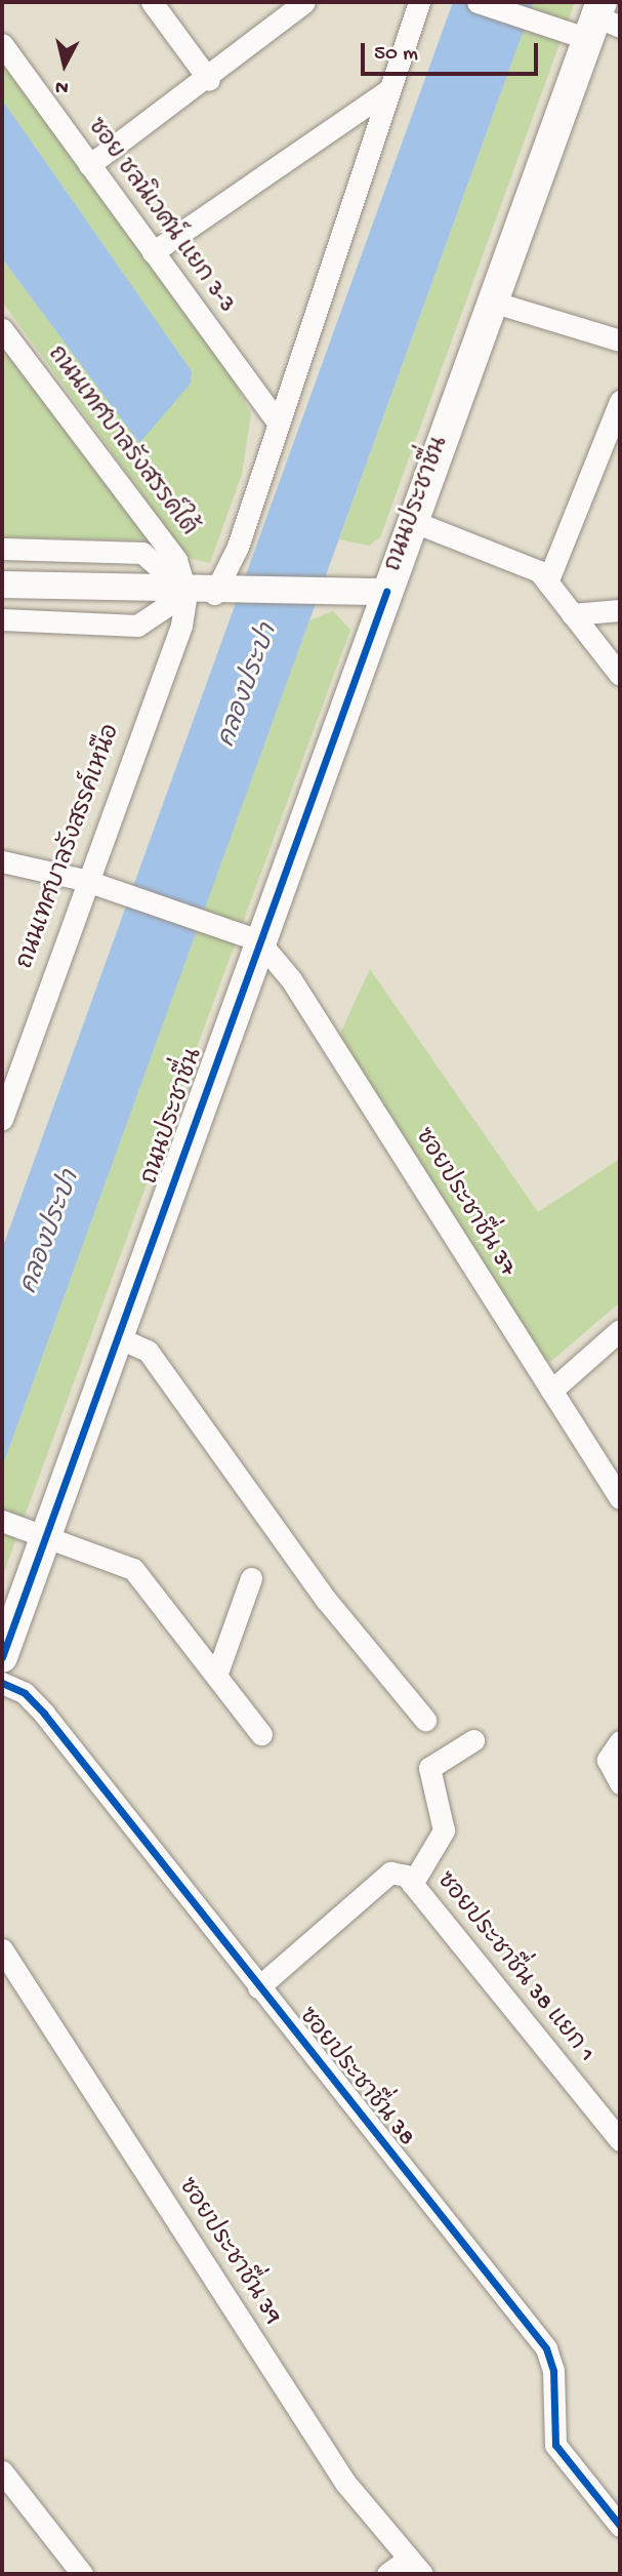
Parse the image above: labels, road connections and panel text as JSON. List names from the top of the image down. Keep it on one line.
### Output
{"streets":{"main road":["ถนนประชาชื่น"],"street":["ซอย ชลนิเวศน์ แยก 3-3","ถนนเทศบาลรังสรรค์ใต้","ถนนเทศบาลรังสรรค์เหนือ","ซอยประชาชื่น 37","ซอยประชาชื่น 38 แยก 1","ซอยประชาชื่น 38","ซอยประชาชื่น 39"]},"crossings":[["ถนนเทศบาลรังสรรค์ใต้","ถนนเทศบาลรังสรรค์เหนือ"],["ถนนประชาชื่น","ซอยประชาชื่น 37"],["ซอยประชาชื่น 38 แยก 1","ซอยประชาชื่น 38"]],"water":["คลองประปา"],"scale_bar":"50 m","north":"bottom"}
